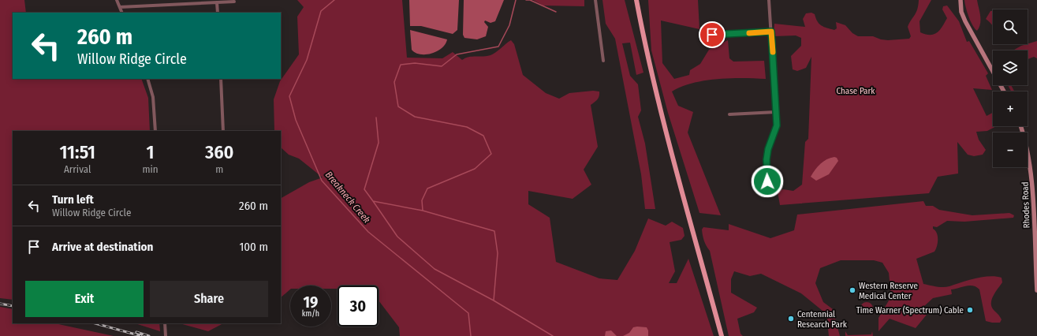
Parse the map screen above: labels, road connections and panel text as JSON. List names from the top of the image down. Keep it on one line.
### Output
{"streets":{"street":["Rhodes Road"]},"water":["Breakneck Creek"],"parks":["Chase Park"],"places":["Western Reserve Medical Center","Time Warner (Spectrum) Cable","Centennial Research Park"],"page":{"map_buttons":["+","−"],"turn":["260 m","Willow Ridge Circle"],"eta":["11:51","Arrival","1","min","360","m"],"list":[{"name":"Turn left","note":"Willow Ridge Circle","value":"260 m"},{"name":"Arrive at destination","value":"100 m"}],"buttons":["Exit","Share"],"speed":"19 km/h","limit":"30"}}
